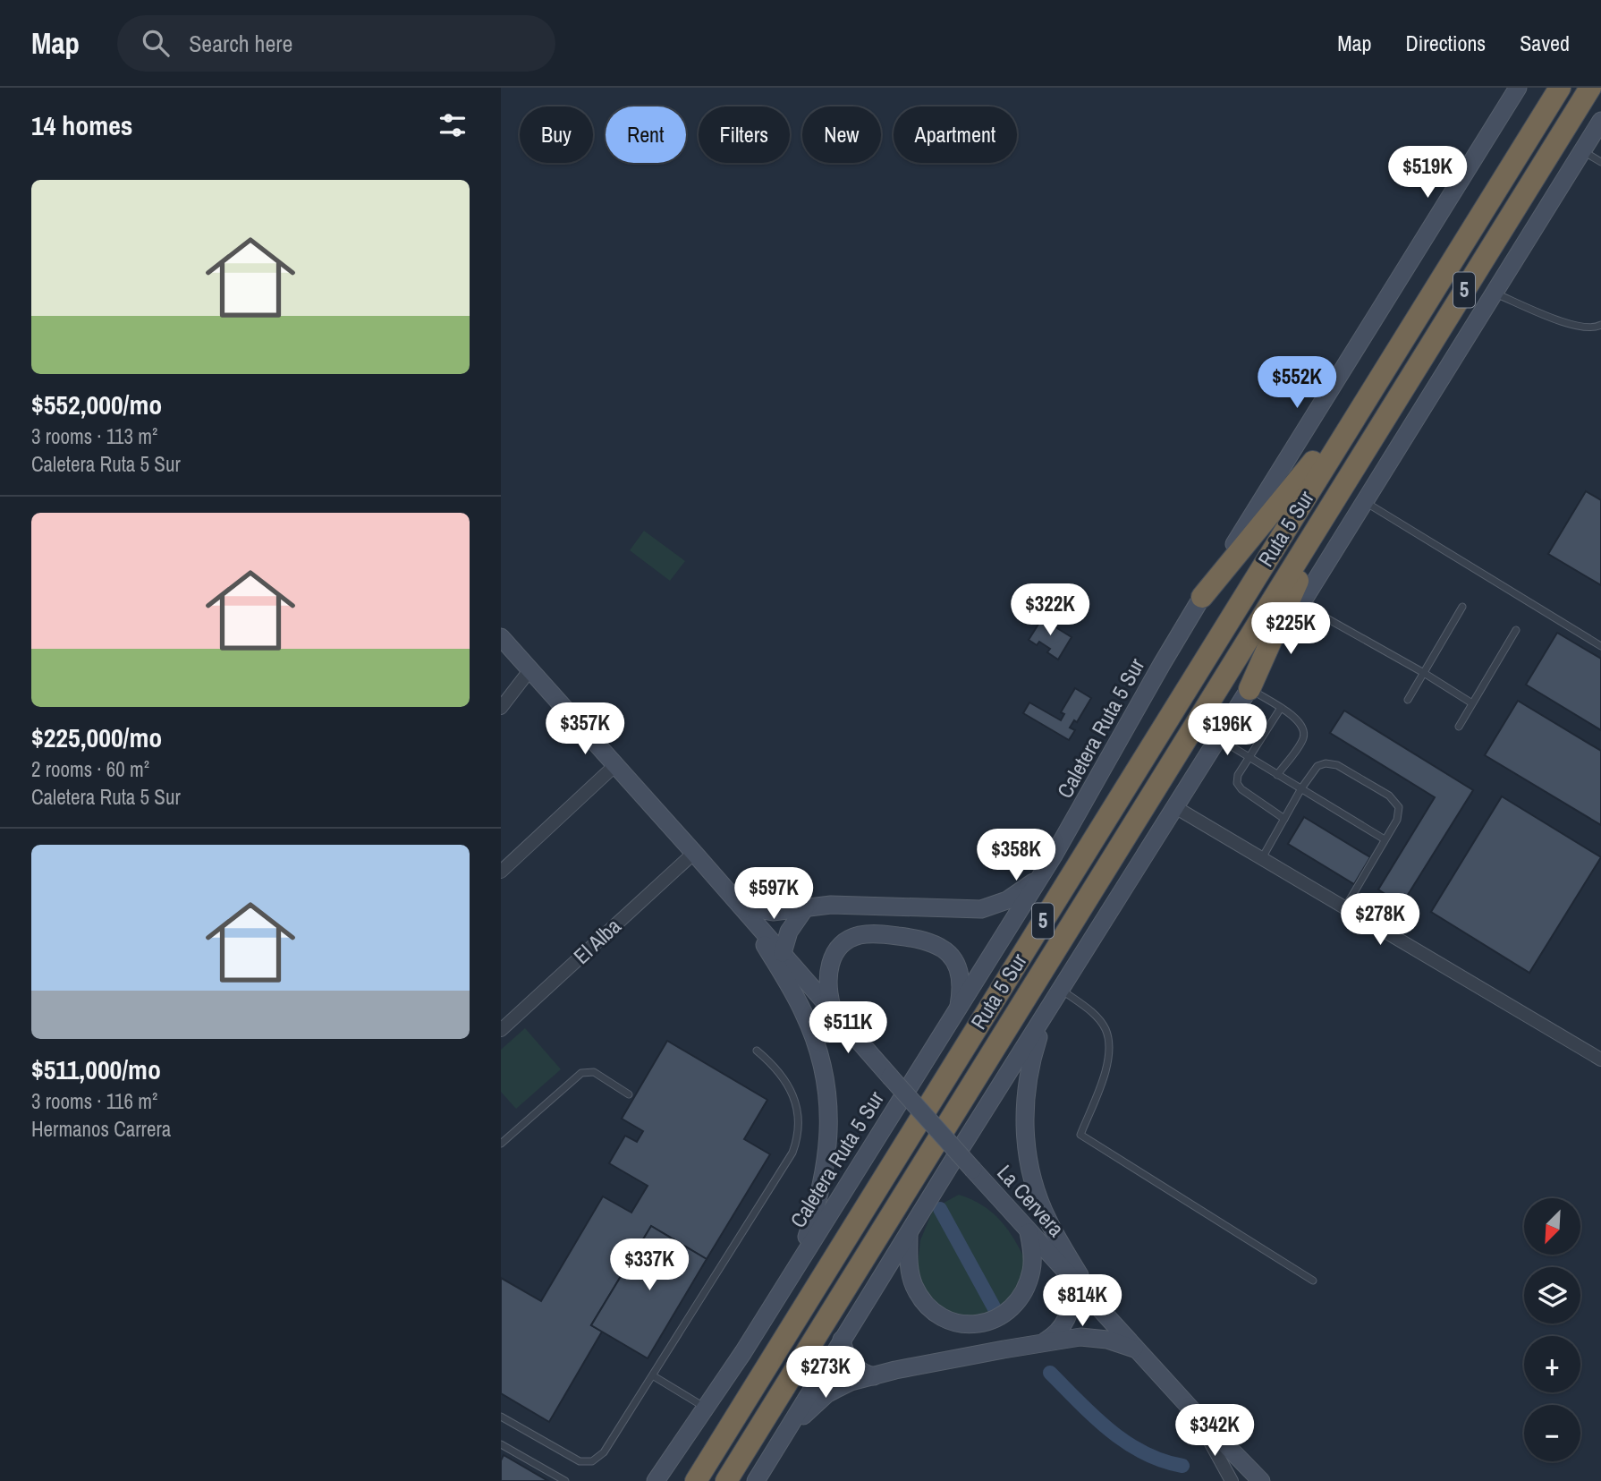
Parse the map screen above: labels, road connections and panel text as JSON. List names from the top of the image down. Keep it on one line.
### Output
{"streets":{"highway":["5","Ruta 5 Sur"],"main road":["Caletera Ruta 5 Sur","La Cervera"],"street":["El Alba"]},"north":"bottom left","page":{"header":"Map","search":"Search here","nav":["Map","Directions","Saved"],"heading":"14 homes","chip":["Buy","Rent","Filters","New","Apartment"],"price":["$519K","$552K","$322K","$225K","$357K","$196K","$358K","$597K","$278K","$511K","$337K","$814K","$273K","$342K"],"list":[{"name":"$552,000/mo","note":"3 rooms · 113 m² · Caletera Ruta 5 Sur"},{"name":"$225,000/mo","note":"2 rooms · 60 m² · Caletera Ruta 5 Sur"},{"name":"$511,000/mo","note":"3 rooms · 116 m² · Hermanos Carrera"}],"map_buttons":["+","−"]}}
